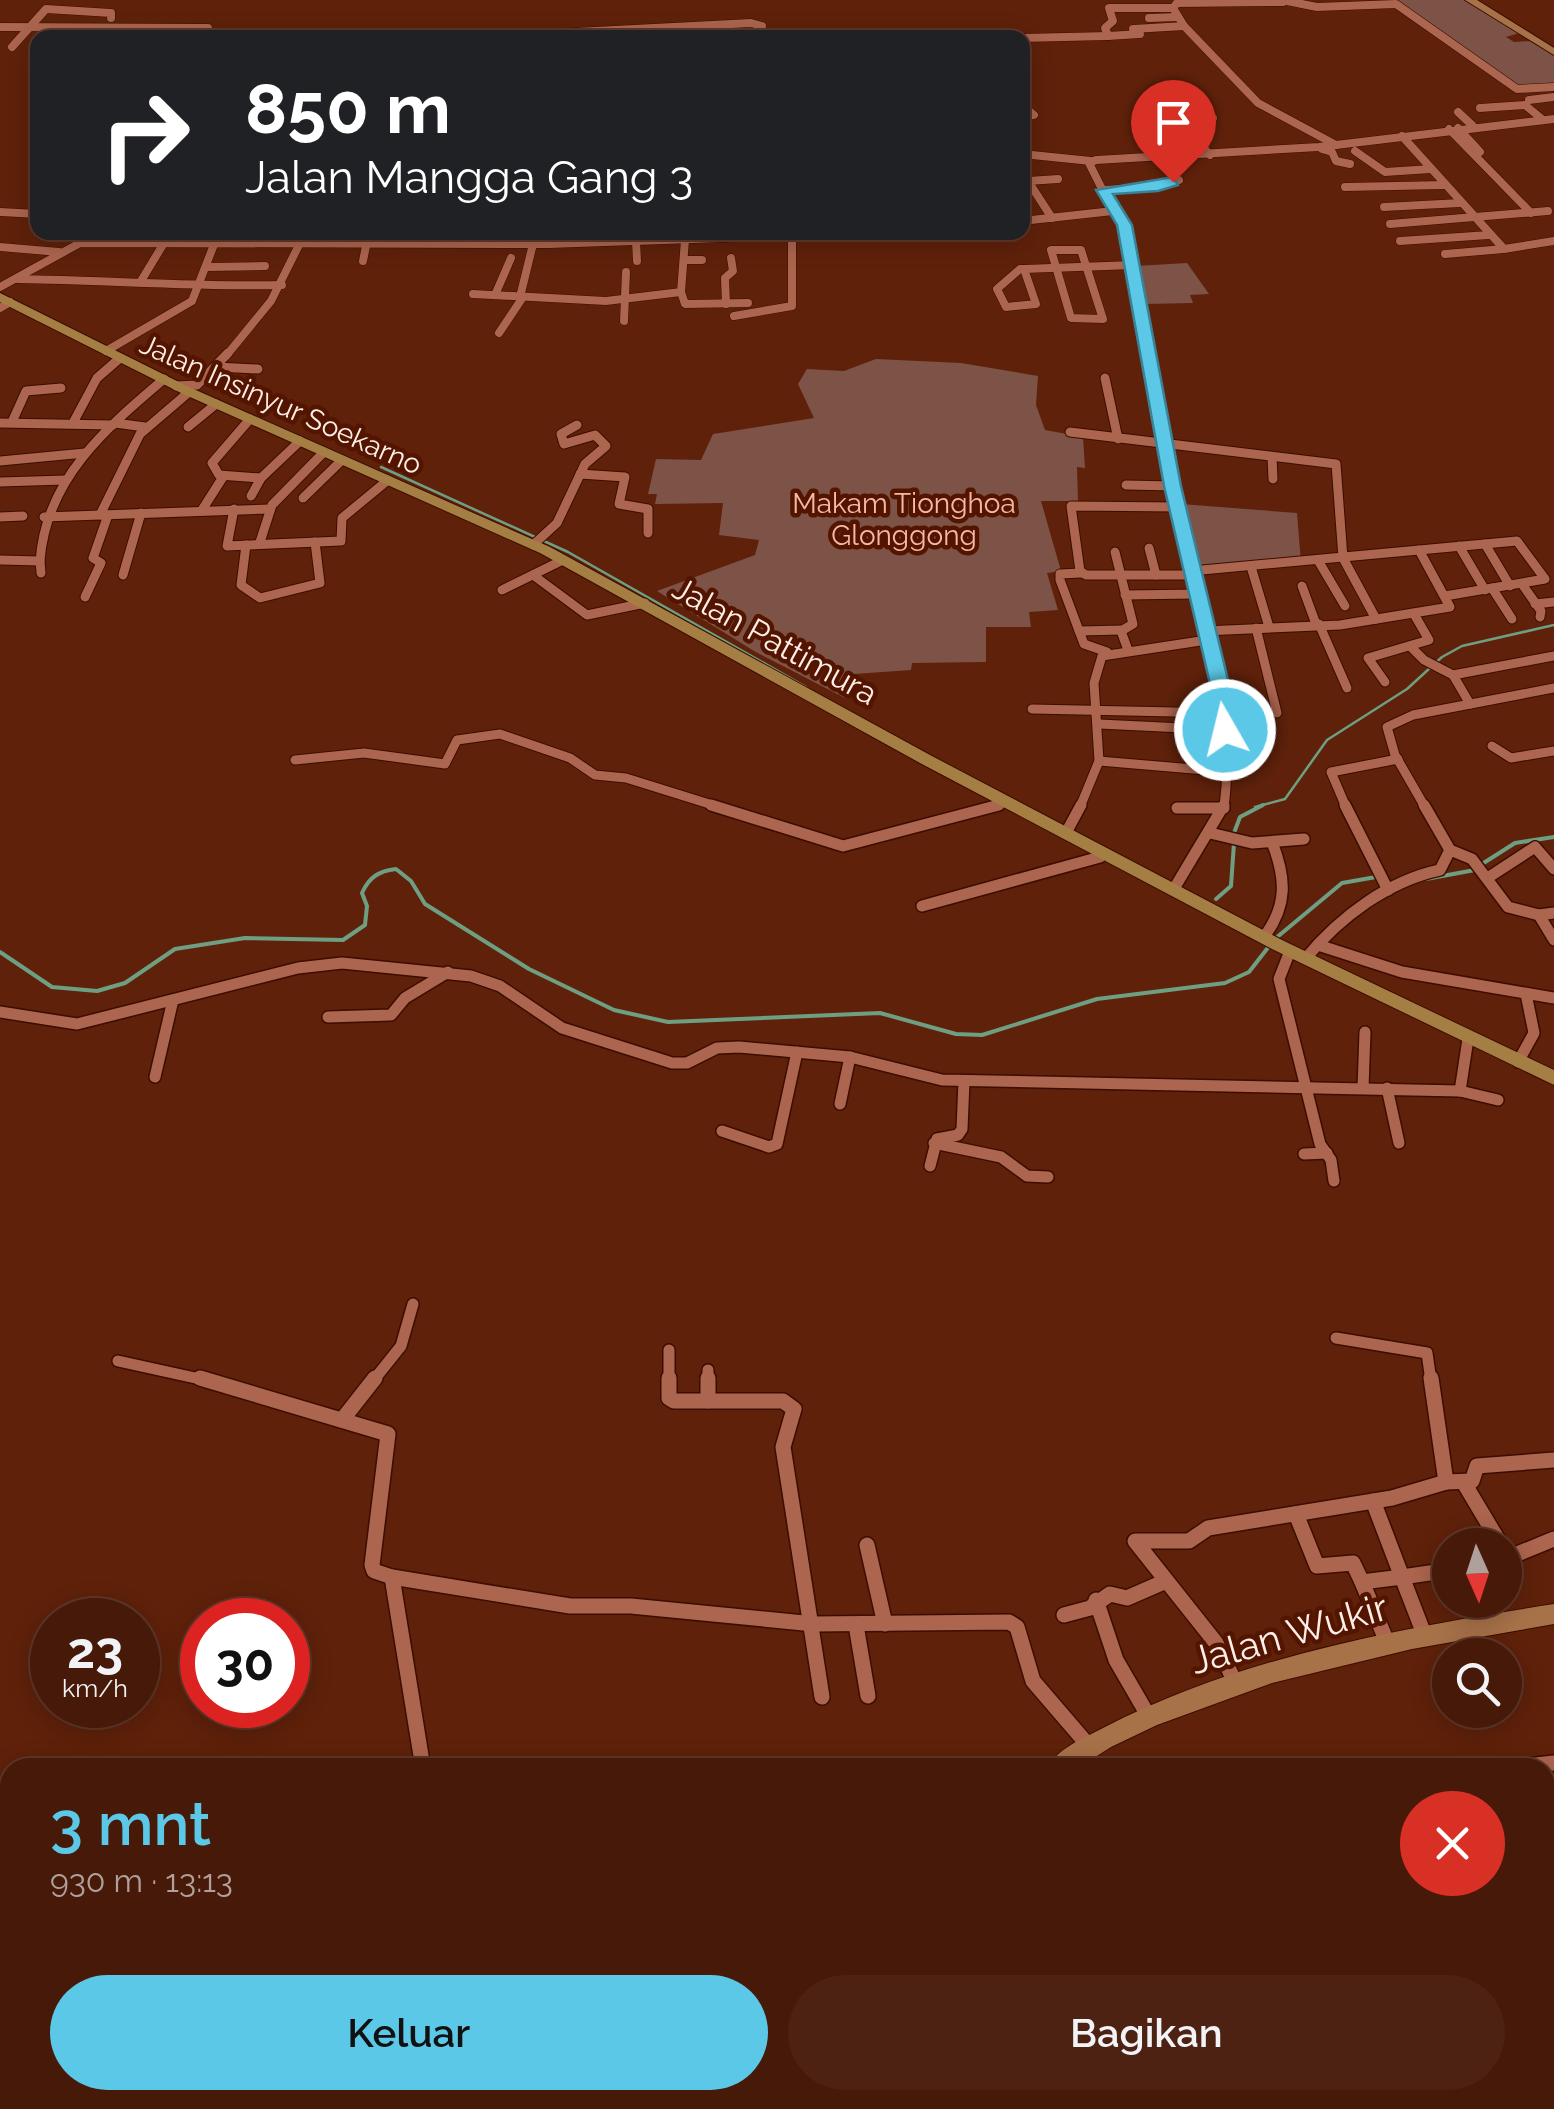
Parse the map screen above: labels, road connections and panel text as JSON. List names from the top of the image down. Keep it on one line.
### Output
{"streets":{"main road":["Jalan Insinyur Soekarno","Jalan Pattimura"],"street":["Jalan Wukir"]},"crossings":[["Jalan Insinyur Soekarno","Jalan Pattimura"]],"parks":["Makam Tionghoa Glonggong"],"north":"bottom","page":{"turn":["850 m","Jalan Mangga Gang 3"],"speed":"23 km/h","limit":"30","heading":["3 mnt","930 m · 13:13"],"buttons":["Keluar","Bagikan"]}}
